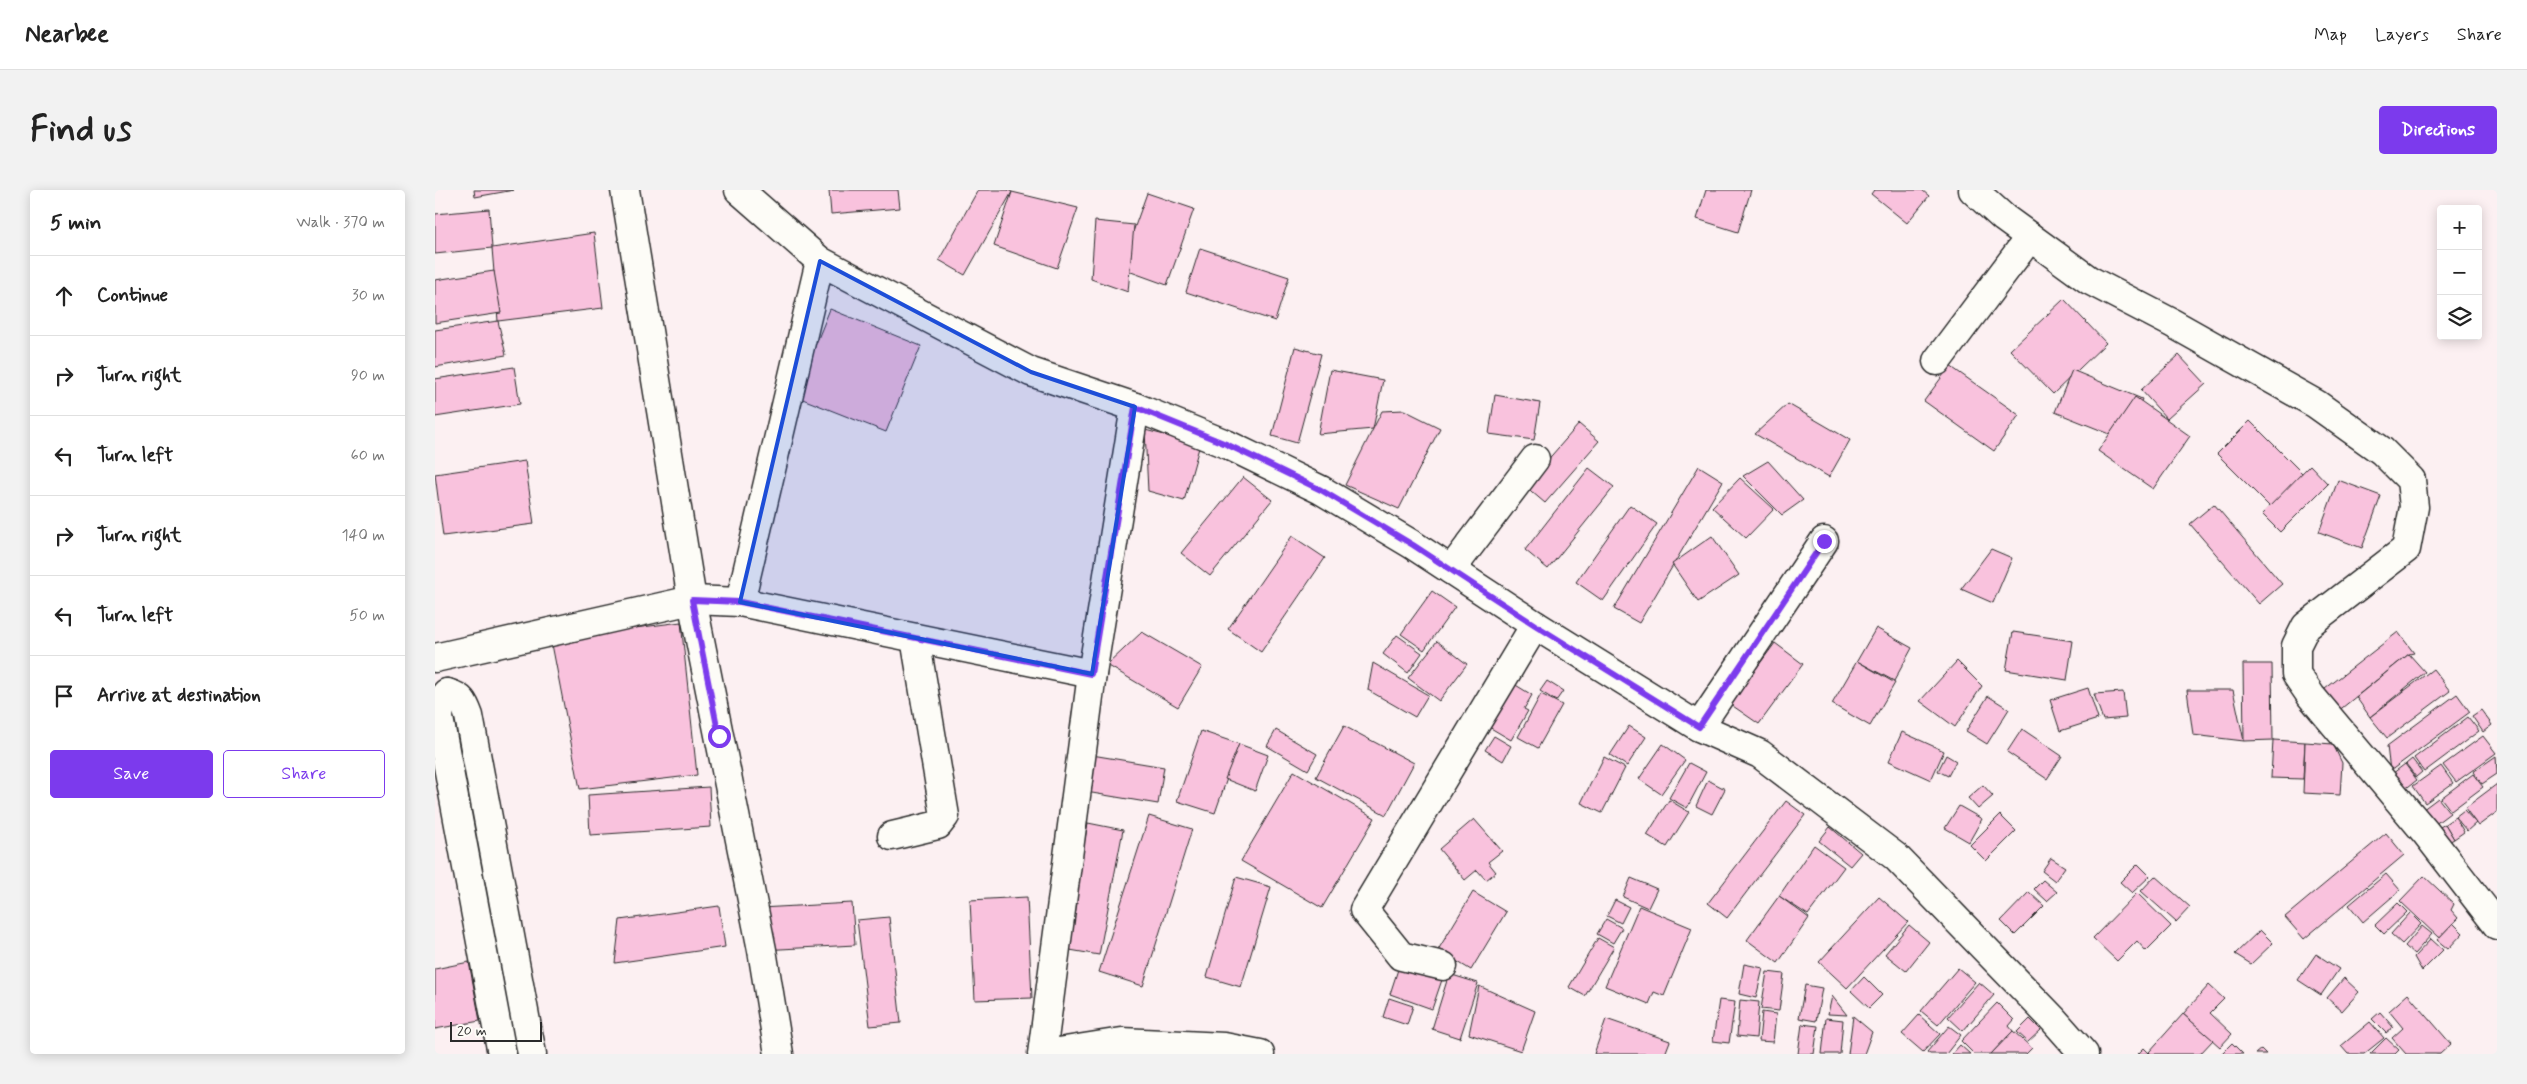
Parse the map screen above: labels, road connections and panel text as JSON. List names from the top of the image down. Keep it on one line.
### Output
{"scale_bar":"20 m","page":{"header":"Nearbee","nav":["Map","Layers","Share"],"buttons":["Directions",["Save","Share"]],"title":"Find us","heading":["5 min","Walk · 370 m"],"map_buttons":["+","−"],"list":[["Continue","30 m"],["Turn right","90 m"],["Turn left","60 m"],["Turn right","140 m"],["Turn left","50 m"],"Arrive at destination"],"scale":"20 m"}}
